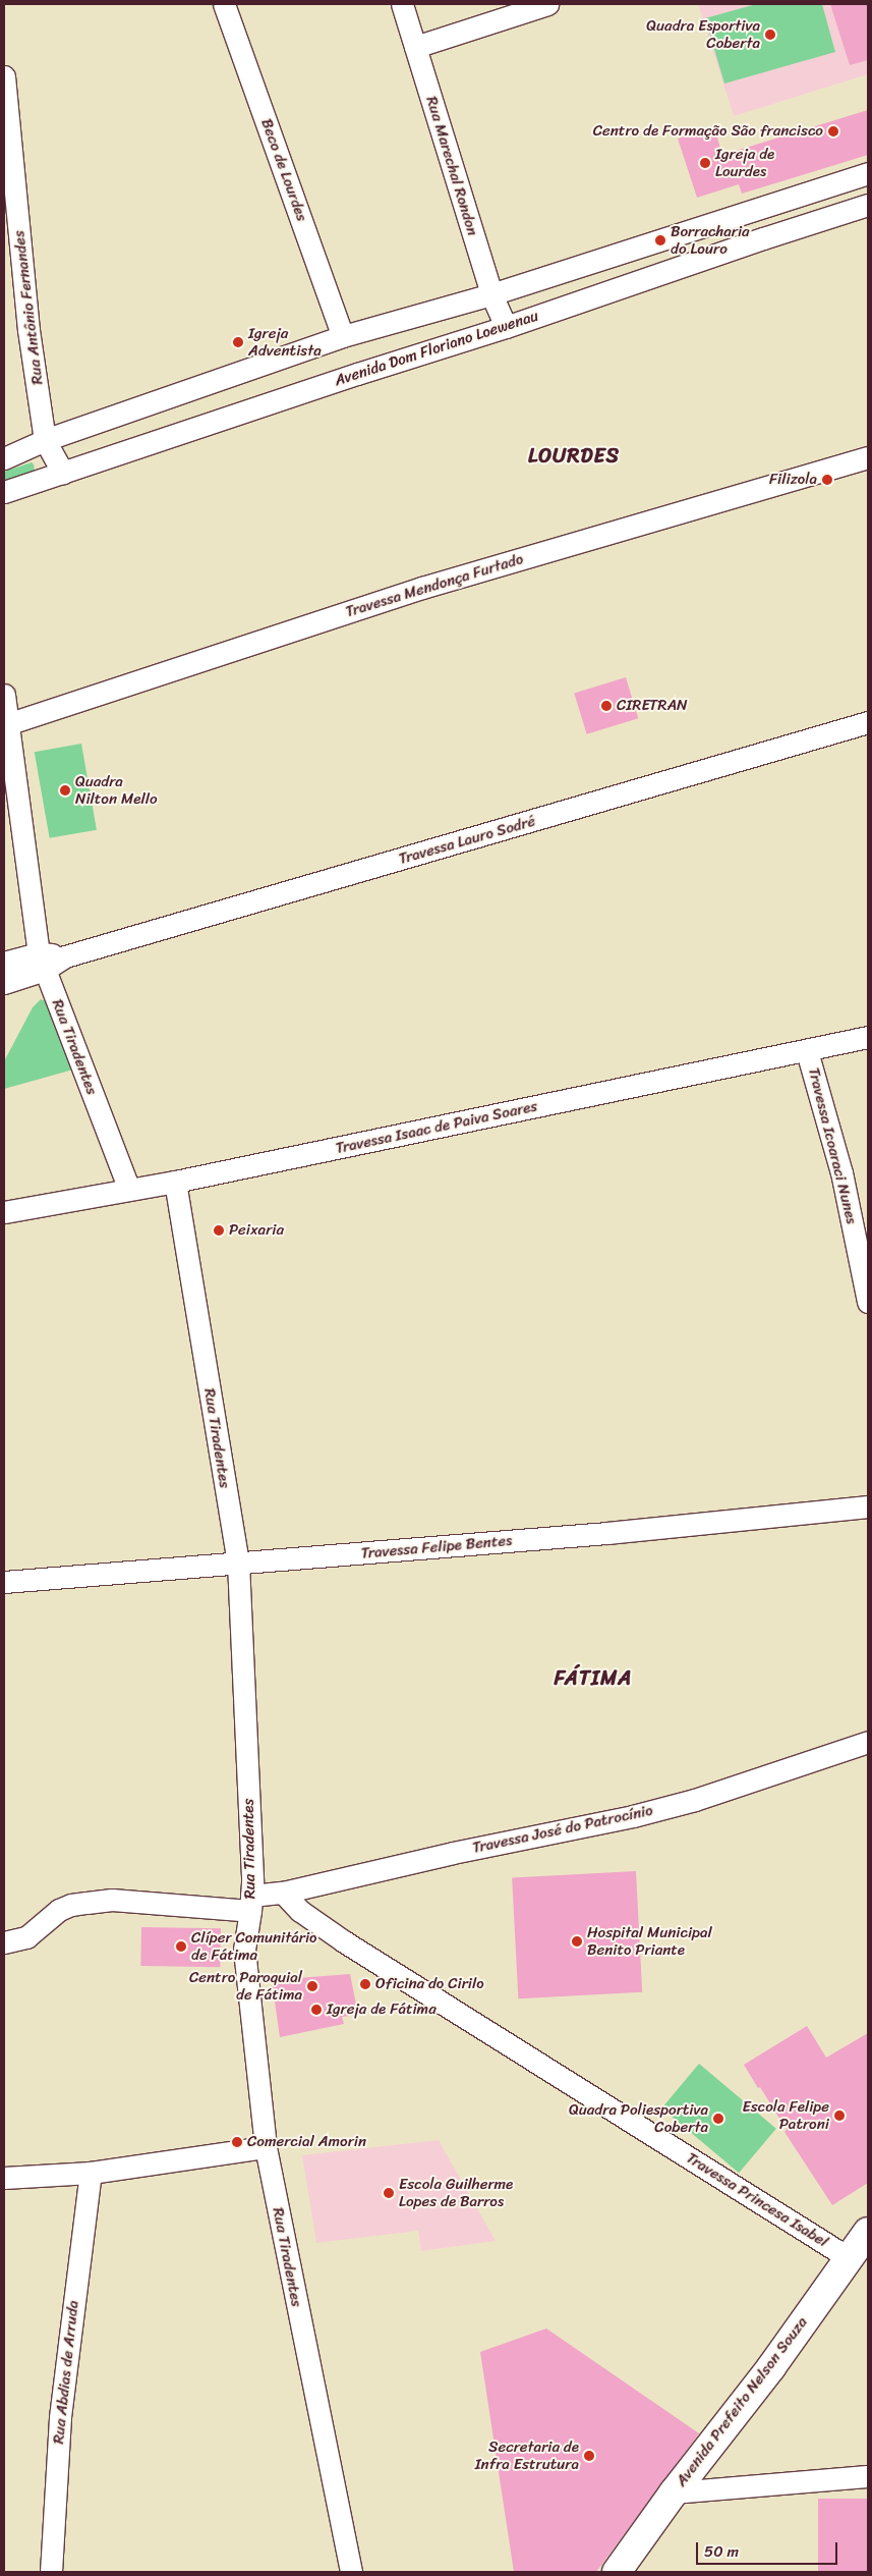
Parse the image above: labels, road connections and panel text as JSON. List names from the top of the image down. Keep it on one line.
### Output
{"streets":{"main road":["Avenida Prefeito Nelson Souza"],"street":["Rua Marechal Rondon","Beco de Lourdes","Rua Antônio Fernandes","Avenida Dom Floriano Loewenau","Travessa Mendonça Furtado","Travessa Lauro Sodré","Rua Tiradentes","Travessa Isaac de Paiva Soares","Travessa Icoaraci Nunes","Travessa Felipe Bentes","Travessa José do Patrocínio","Travessa Princesa Isabel","Rua Abdias de Arruda"]},"crossings":[["Rua Marechal Rondon","Avenida Dom Floriano Loewenau"],["Rua Antônio Fernandes","Avenida Dom Floriano Loewenau"],["Travessa Lauro Sodré","Rua Tiradentes"],["Rua Tiradentes","Travessa Isaac de Paiva Soares"],["Rua Tiradentes","Travessa Felipe Bentes"],["Rua Tiradentes","Travessa José do Patrocínio"],["Travessa Isaac de Paiva Soares","Travessa Icoaraci Nunes"],["Travessa José do Patrocínio","Travessa Princesa Isabel"],["Travessa Princesa Isabel","Avenida Prefeito Nelson Souza"]],"districts":["LOURDES","FÁTIMA"],"places":["Quadra Esportiva Coberta","Centro de Formação São francisco","Igreja de Lourdes","Borracharia do Louro","Igreja Adventista","Filizola","CIRETRAN","Quadra Nilton Mello","Peixaria","Hospital Municipal Benito Priante","Clíper Comunitário de Fátima","Oficina do Cirilo","Centro Paroquial de Fátima","Igreja de Fátima","Escola Felipe Patroni","Quadra Poliesportiva Coberta","Comercial Amorin","Escola Guilherme Lopes de Barros","Secretaria de Infra Estrutura"],"scale_bar":"50 m"}
